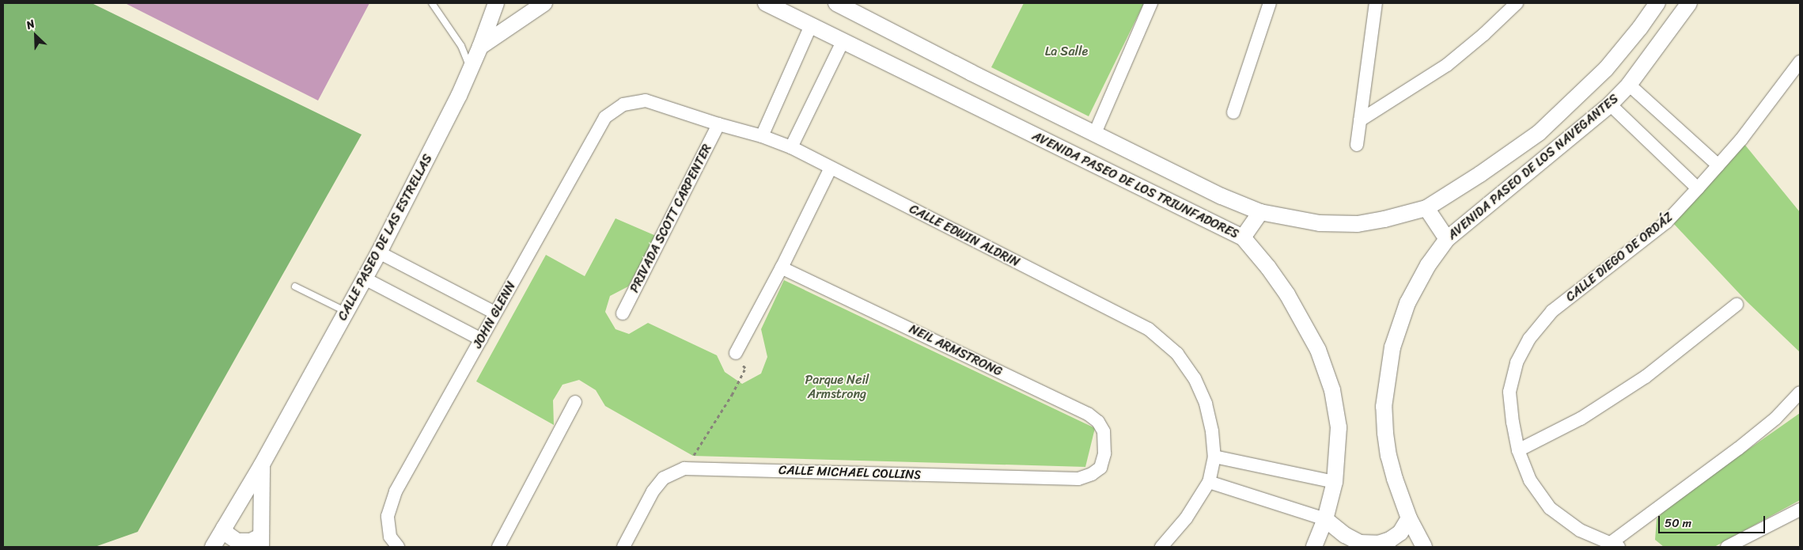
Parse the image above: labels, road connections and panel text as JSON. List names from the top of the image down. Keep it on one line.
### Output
{"streets":{"street":["AVENIDA PASEO DE LOS NAVEGANTES","AVENIDA PASEO DE LOS TRIUNFADORES","PRIVADA SCOTT CARPENTER","CALLE EDWIN ALDRIN","CALLE PASEO DE LAS ESTRELLAS","CALLE DIEGO DE ORDÁZ","JOHN GLENN","NEIL ARMSTRONG","CALLE MICHAEL COLLINS"]},"crossings":[["PRIVADA SCOTT CARPENTER","CALLE EDWIN ALDRIN"],["CALLE EDWIN ALDRIN","JOHN GLENN"],["NEIL ARMSTRONG","CALLE MICHAEL COLLINS"]],"parks":["La Salle","Parque Neil Armstrong"],"scale_bar":"50 m","north":"top left"}
